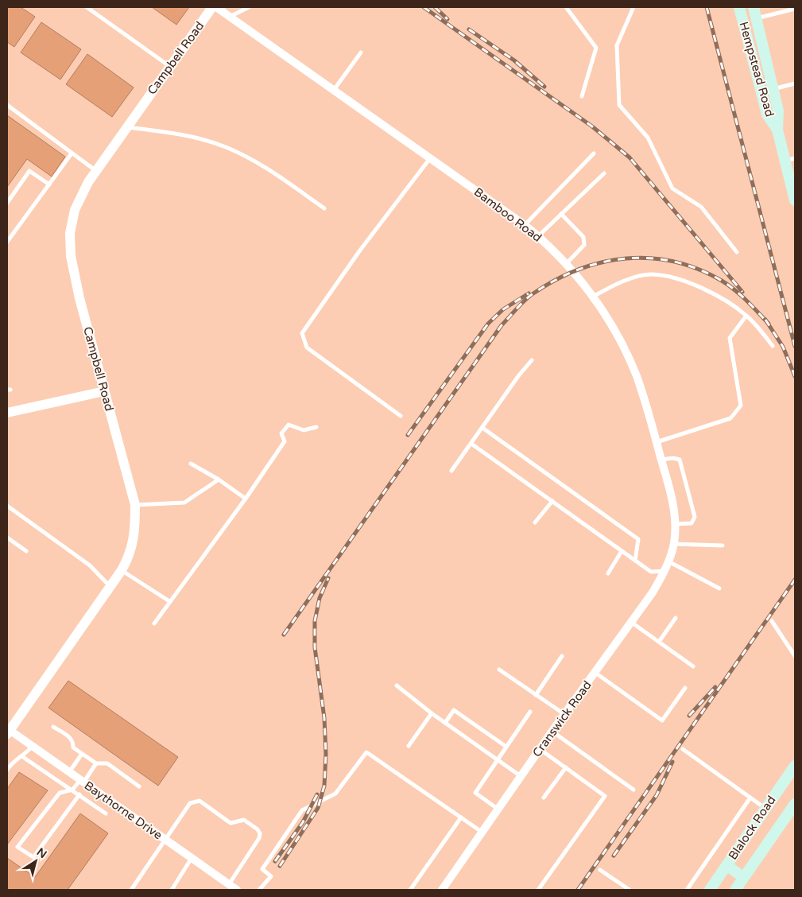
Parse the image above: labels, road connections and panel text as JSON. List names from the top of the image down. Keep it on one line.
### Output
{"streets":{"main road":["Hempstead Road","Blalock Road"],"street":["Campbell Road","Bamboo Road","Cranswick Road","Baythorne Drive"]},"crossings":[["Campbell Road","Baythorne Drive"],["Bamboo Road","Cranswick Road"]],"north":"top right"}
